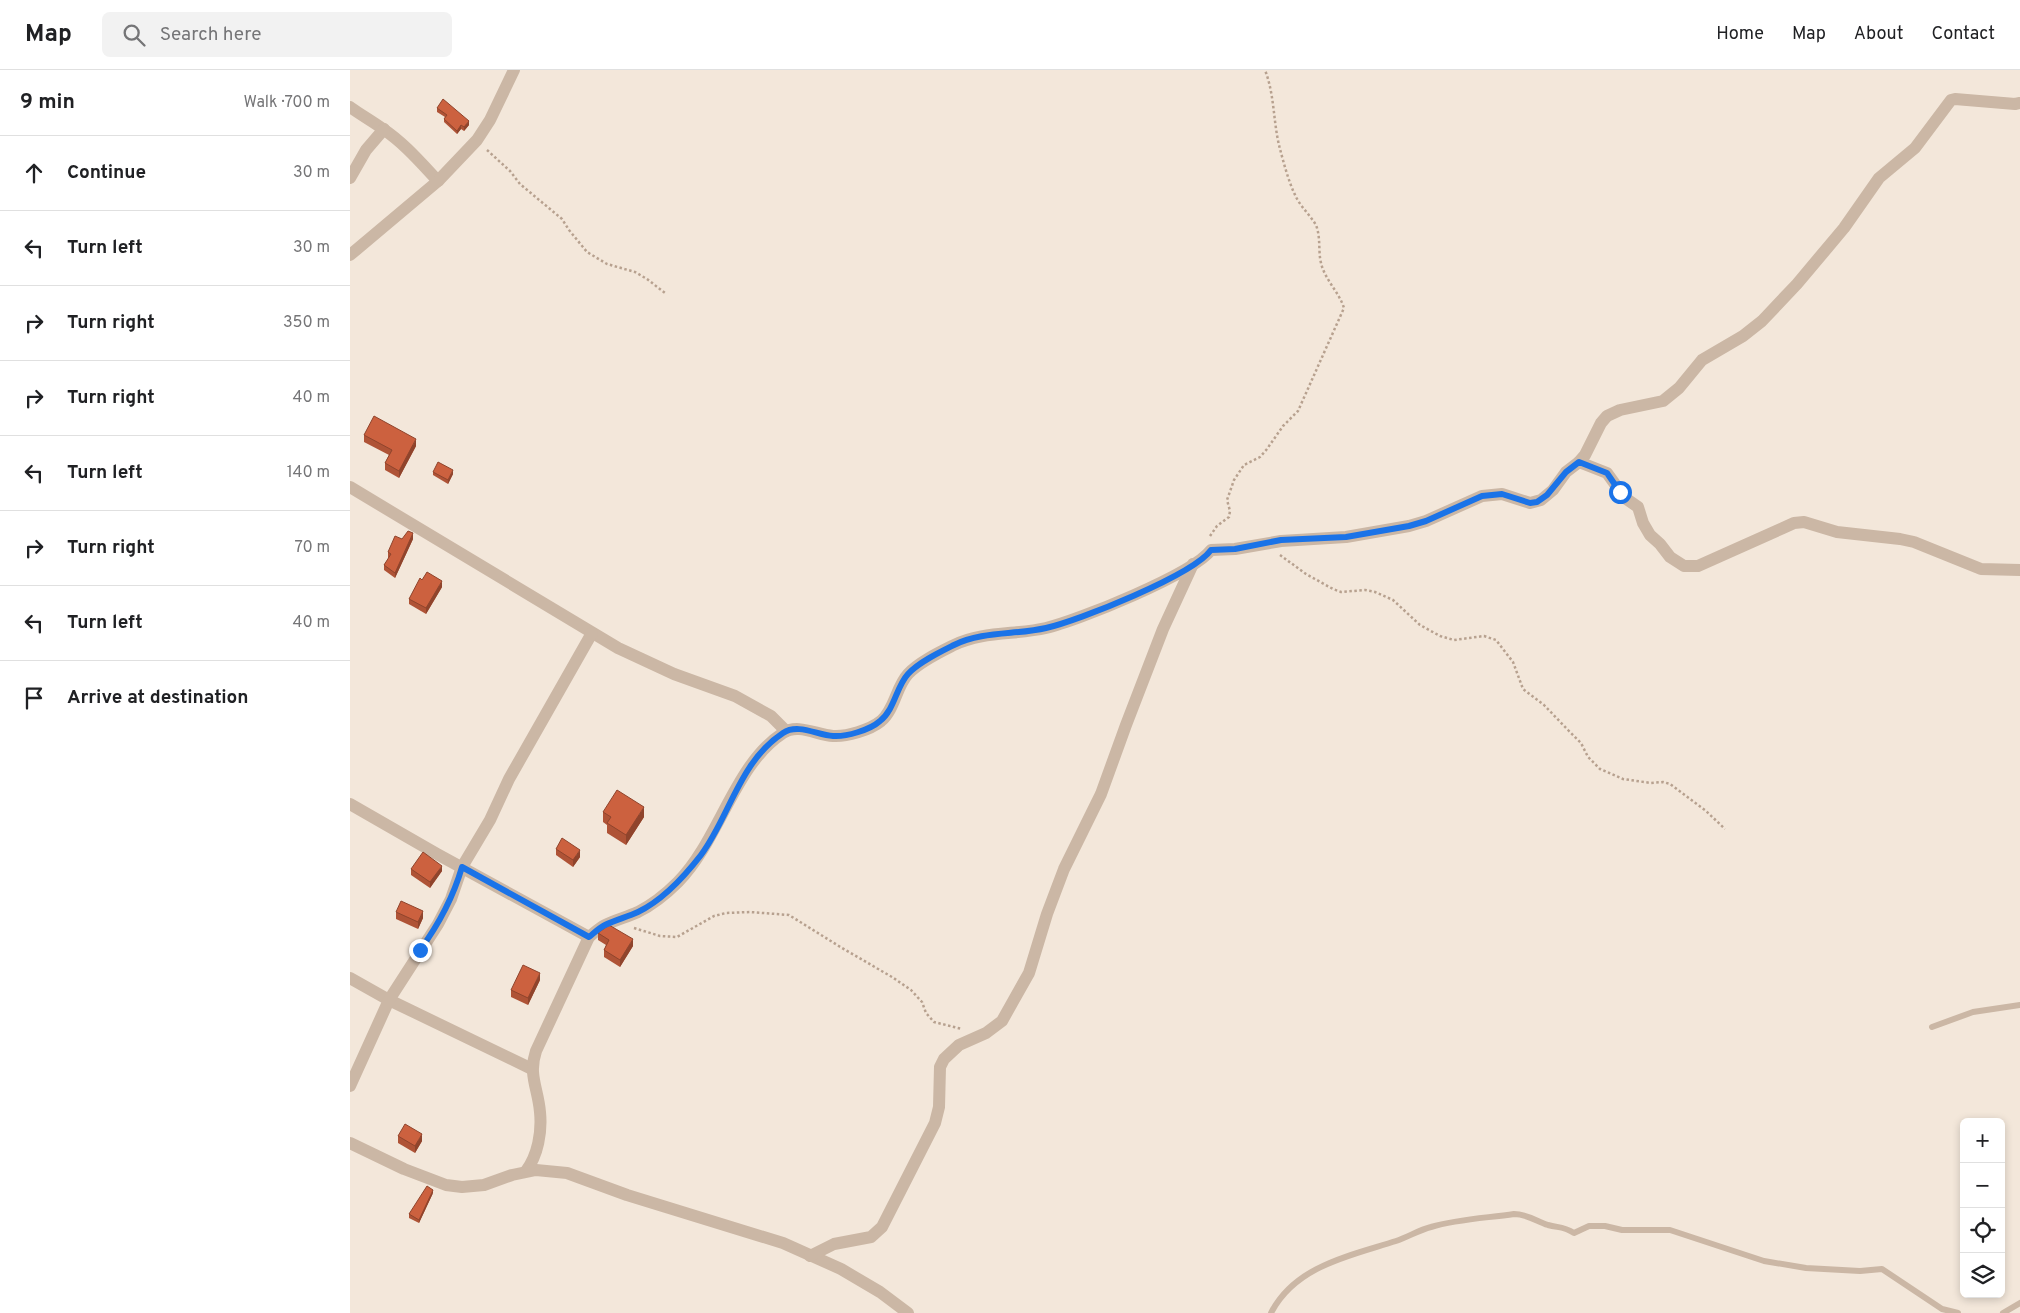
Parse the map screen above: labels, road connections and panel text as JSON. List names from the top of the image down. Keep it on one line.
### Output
{"page":{"header":"Map","search":"Search here","nav":["Home","Map","About","Contact"],"heading":["9 min","Walk · 700 m"],"list":[["Continue","30 m"],["Turn left","30 m"],["Turn right","350 m"],["Turn right","40 m"],["Turn left","140 m"],["Turn right","70 m"],["Turn left","40 m"],"Arrive at destination"],"map_buttons":["+","−"]}}
